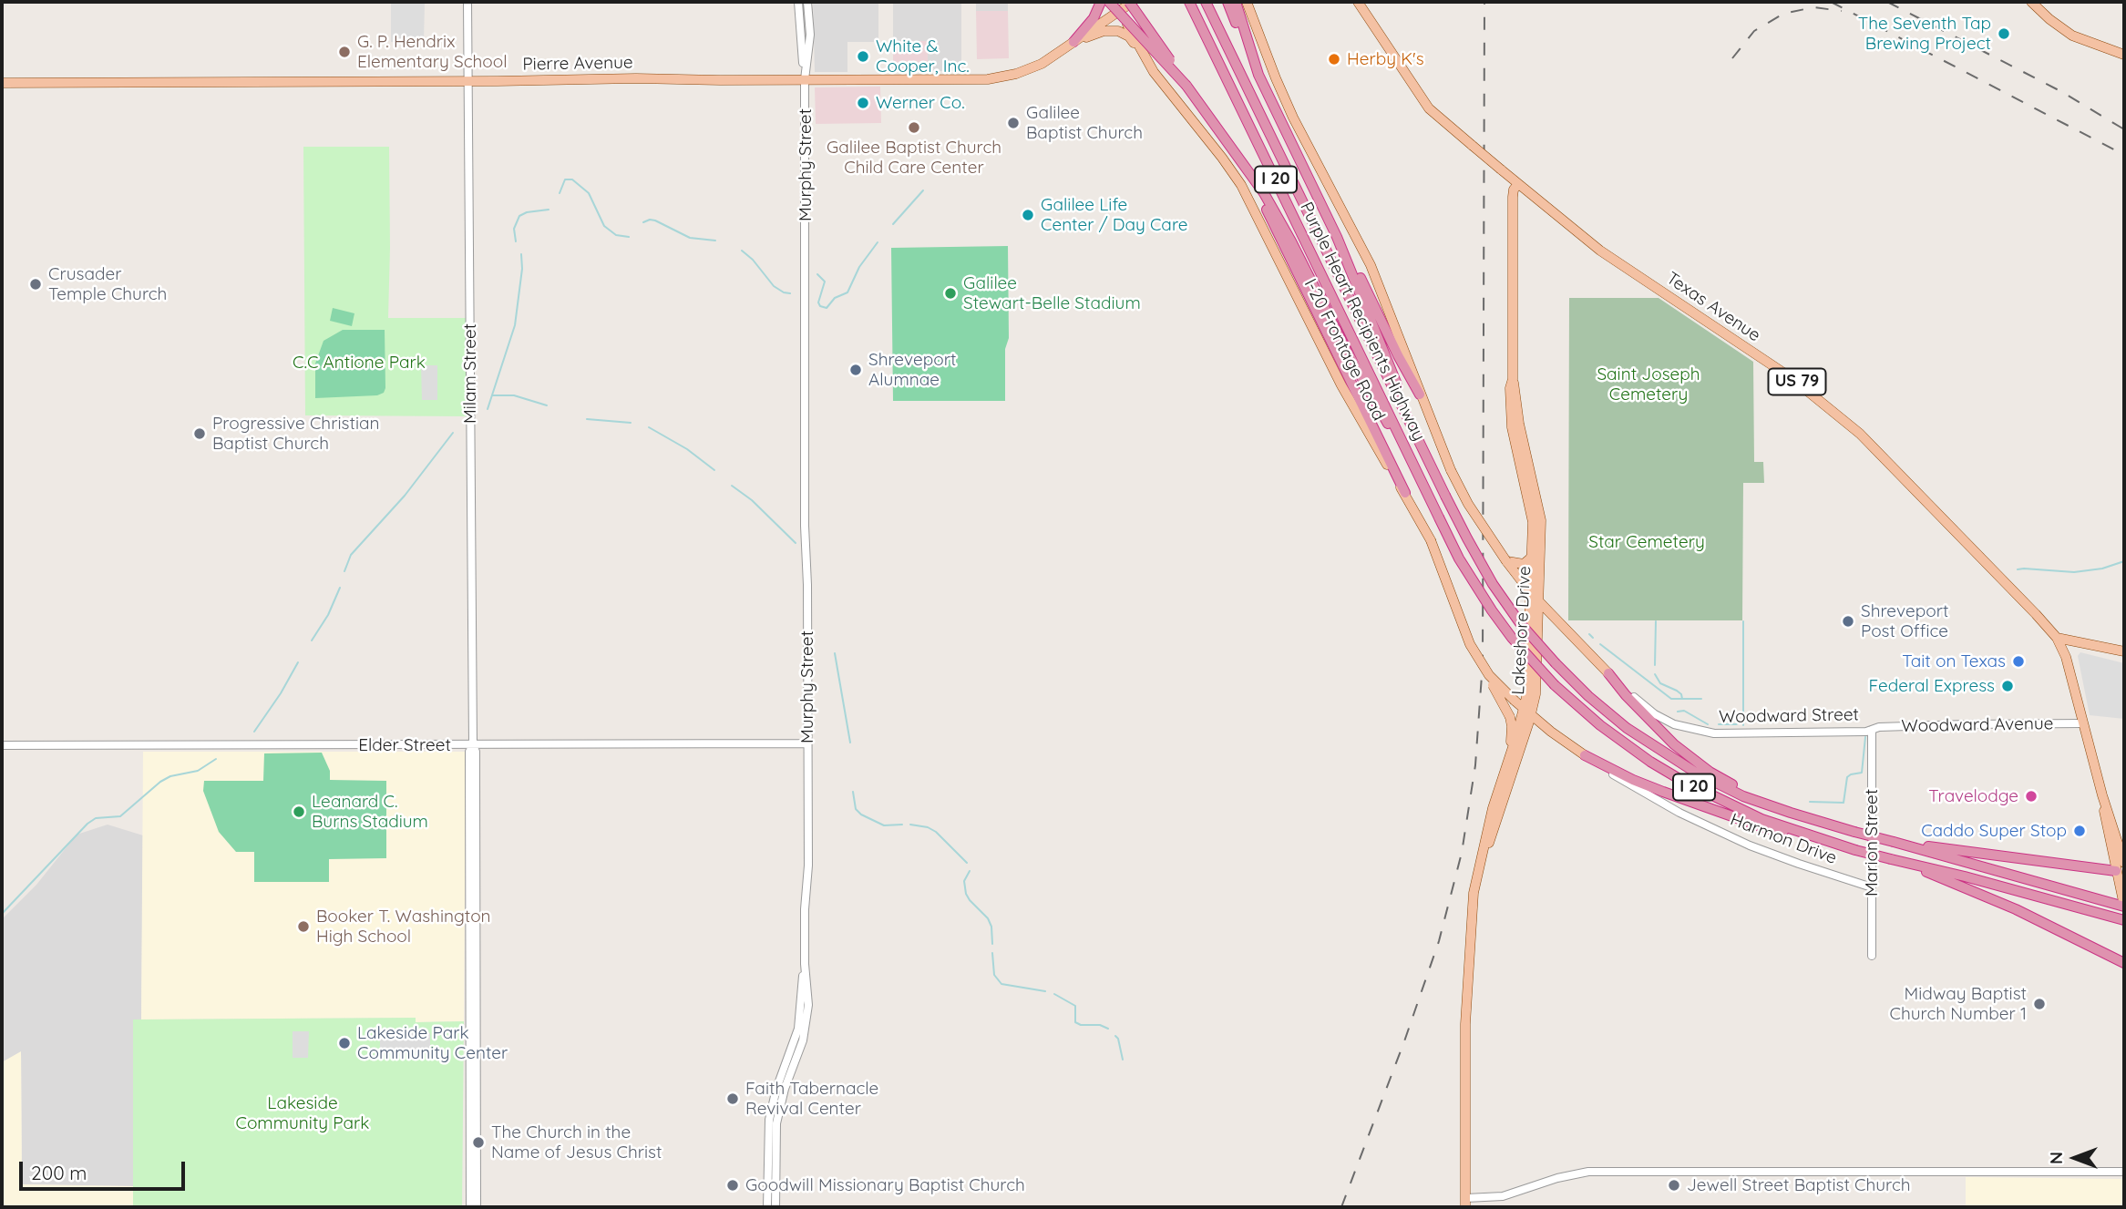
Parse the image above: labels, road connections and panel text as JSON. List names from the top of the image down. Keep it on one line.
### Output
{"streets":{"highway":["I 20","Purple Heart Recipients Highway"],"main road":["Pierre Avenue","Texas Avenue","I-20 Frontage Road","US 79","Lakeshore Drive","Woodward Street","Harmon Drive"],"street":["Murphy Street","Milam Street","Woodward Avenue","Elder Street","Marion Street"]},"crossings":[["Pierre Avenue","Murphy Street"],["Pierre Avenue","I-20 Frontage Road"],["Pierre Avenue","Milam Street"],["Murphy Street","Elder Street"],["I 20","Purple Heart Recipients Highway"],["I 20","US 79"],["Texas Avenue","US 79"],["Texas Avenue","Lakeshore Drive"],["I-20 Frontage Road","Lakeshore Drive"],["I-20 Frontage Road","Harmon Drive"],["Milam Street","Elder Street"],["US 79","Woodward Avenue"],["Lakeshore Drive","Harmon Drive"],["Woodward Street","Woodward Avenue"],["Woodward Street","Marion Street"],["Woodward Avenue","Marion Street"],["Harmon Drive","Marion Street"]],"parks":["C.C Antione Park","Saint Joseph Cemetery","Star Cemetery","Lakeside Community Park"],"places":["The Seventh Tap Brewing Project","G. P. Hendrix Elementary School","White & Cooper, Inc.","Herby K's","Werner Co.","Galilee Baptist Church","Galilee Baptist Church Child Care Center","Galilee Life Center / Day Care","Crusader Temple Church","Galilee Stewart-Belle Stadium","Shreveport Alumnae","Progressive Christian Baptist Church","Shreveport Post Office","Tait on Texas","Federal Express","Travelodge","Leanard C. Burns Stadium","Caddo Super Stop","Booker T. Washington High School","Midway Baptist Church Number 1","Lakeside Park Community Center","Faith Tabernacle Revival Center","The Church in the Name of Jesus Christ","Goodwill Missionary Baptist Church","Jewell Street Baptist Church"],"scale_bar":"200 m","north":"left"}
